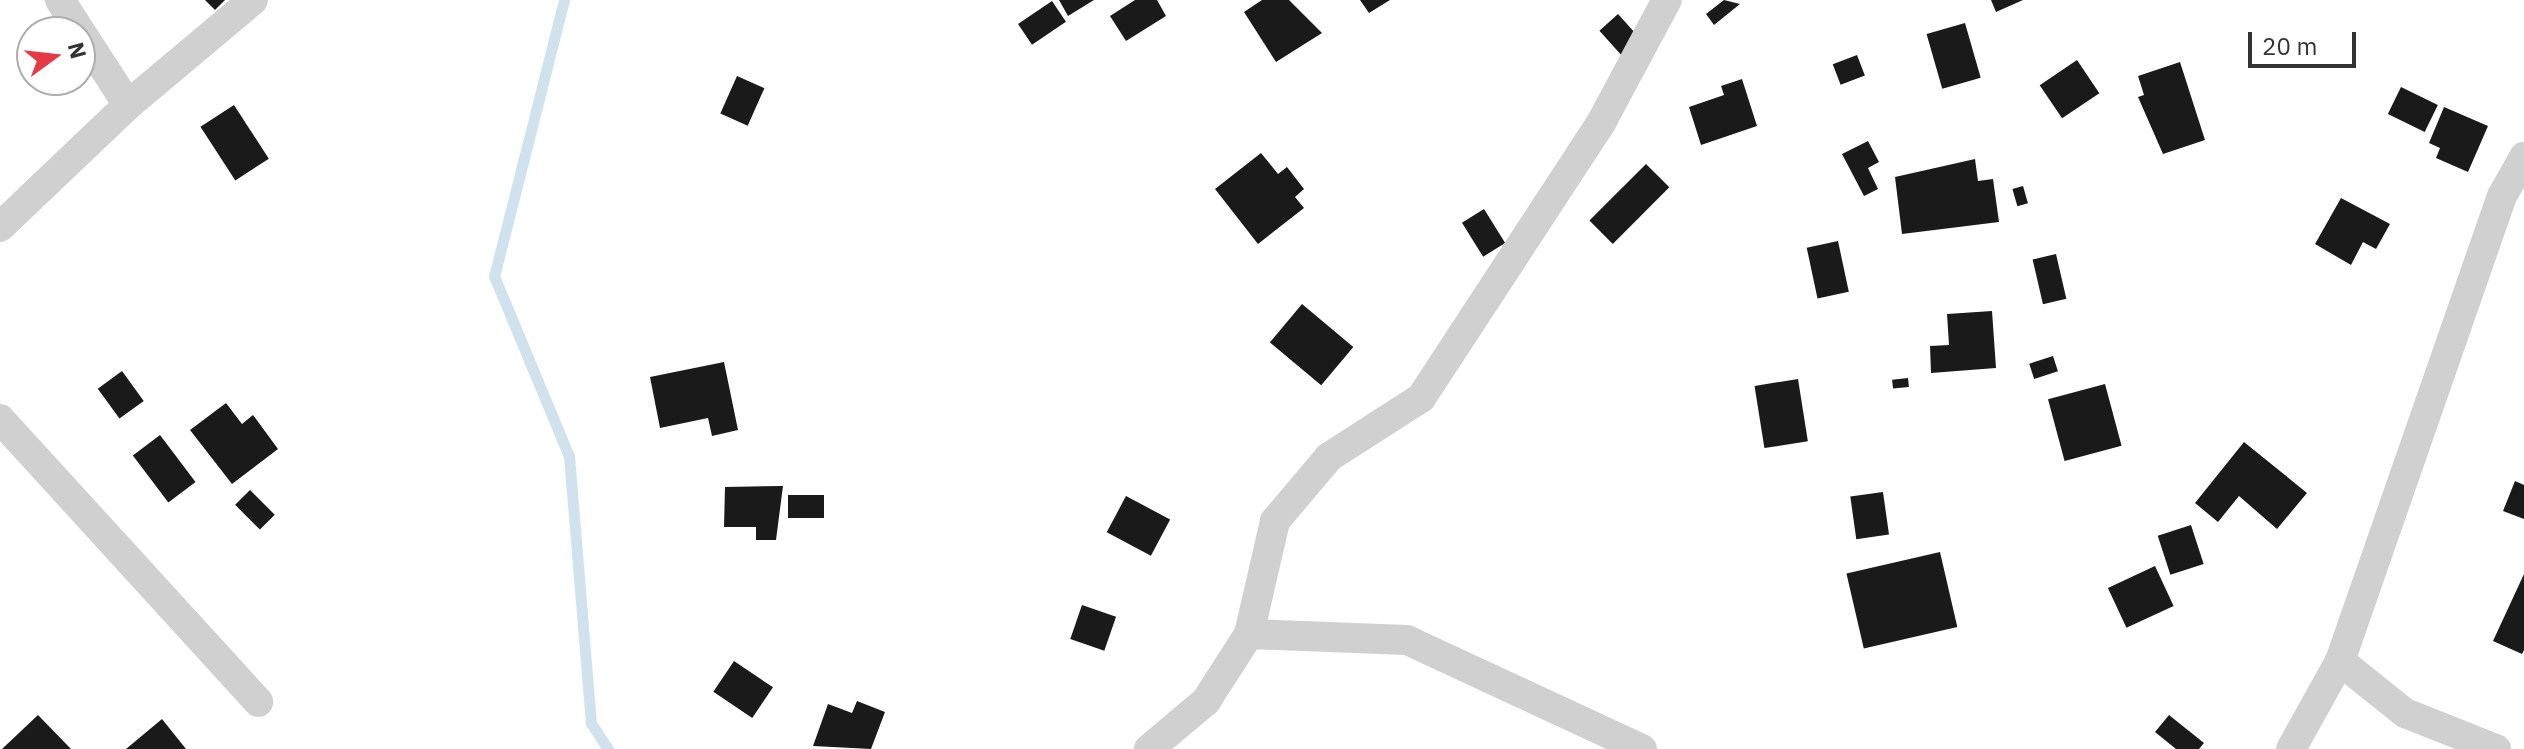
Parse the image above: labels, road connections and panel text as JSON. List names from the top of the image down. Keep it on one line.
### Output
{"scale_bar":"20 m","north":"right"}
